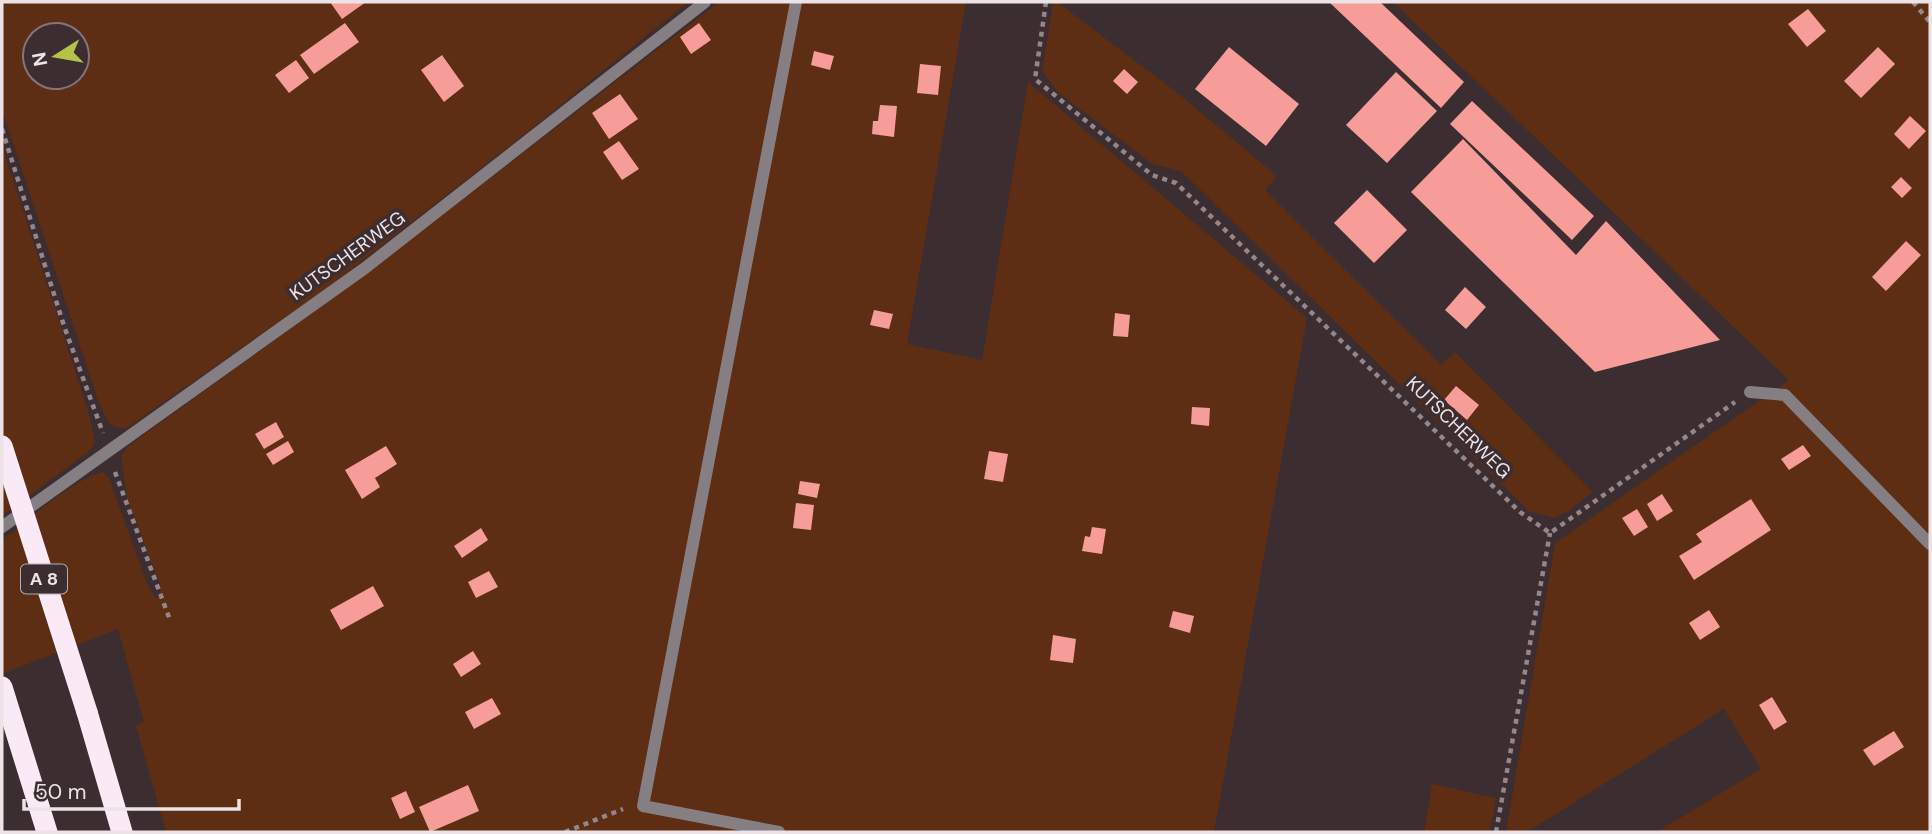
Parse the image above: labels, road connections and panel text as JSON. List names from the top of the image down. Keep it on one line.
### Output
{"streets":{"highway":["A 8"],"lane":["KUTSCHERWEG"]},"scale_bar":"50 m","north":"left"}
